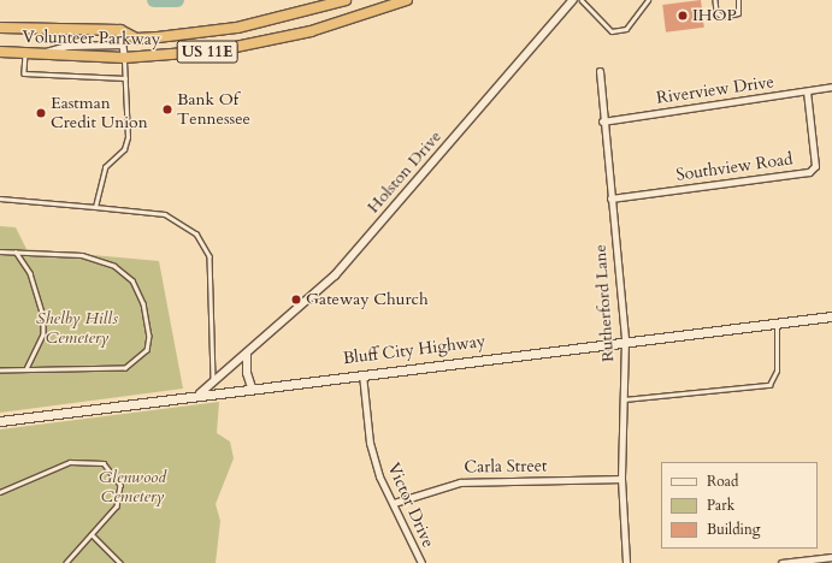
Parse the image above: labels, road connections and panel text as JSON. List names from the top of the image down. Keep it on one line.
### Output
{"streets":{"highway":["Volunteer Parkway","US 11E"],"main road":["Bluff City Highway"],"street":["Riverview Drive","Southview Road","Holston Drive","Rutherford Lane","Carla Street","Victor Drive"]},"crossings":[["Riverview Drive","Southview Road"],["Riverview Drive","Rutherford Lane"],["Southview Road","Rutherford Lane"],["Holston Drive","Bluff City Highway"],["Rutherford Lane","Bluff City Highway"],["Rutherford Lane","Carla Street"],["Bluff City Highway","Victor Drive"],["Carla Street","Victor Drive"]],"parks":["Shelby Hills Cemetery","Glenwood Cemetery"],"places":["IHOP","Bank Of Tennessee","Eastman Credit Union","Gateway Church"],"legend":["Road","Park","Building"]}
